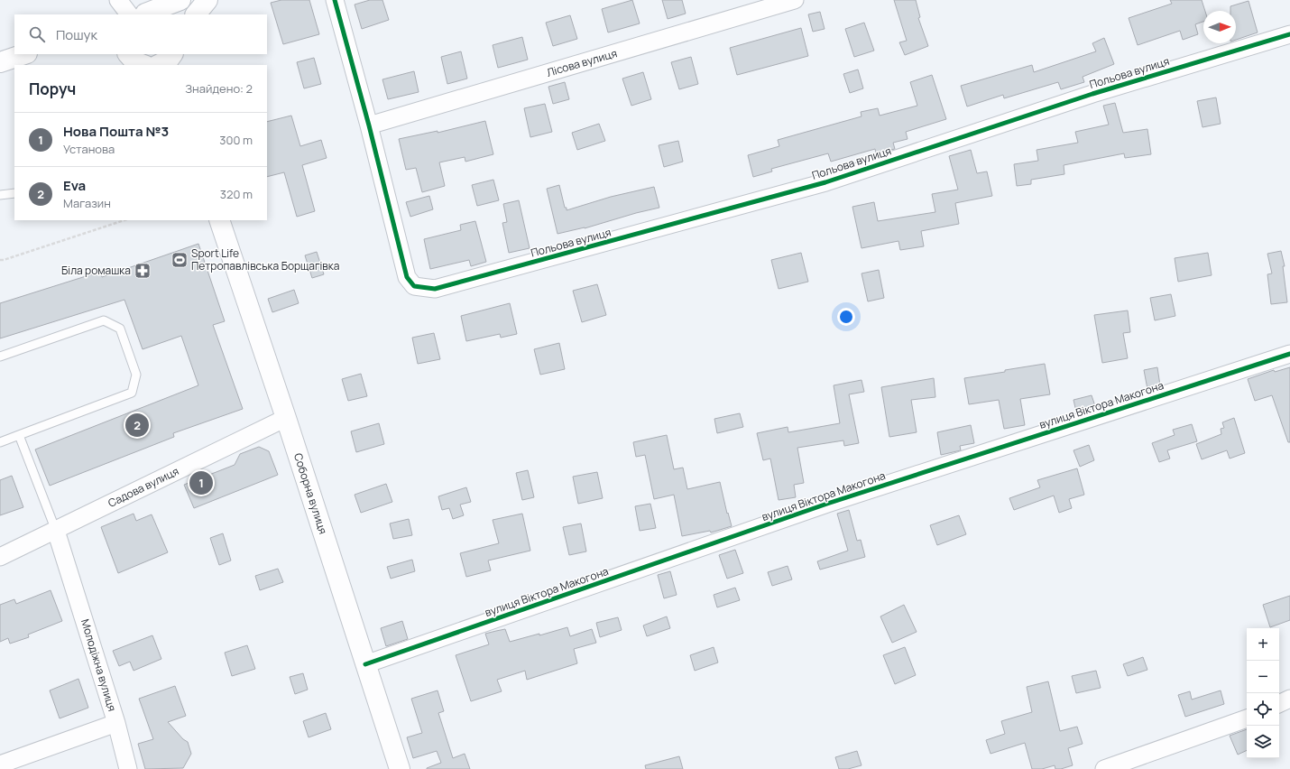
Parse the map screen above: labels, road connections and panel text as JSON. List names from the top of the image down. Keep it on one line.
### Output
{"streets":{"main road":["Соборна вулиця"],"street":["Лісова вулиця","Польова вулиця","вулиця Віктора Макогона","Садова вулиця","Молодіжна вулиця"]},"crossings":[["Лісова вулиця","Польова вулиця"],["вулиця Віктора Макогона","Соборна вулиця"],["Садова вулиця","Соборна вулиця"],["Садова вулиця","Молодіжна вулиця"]],"places":{"sports":["Sport Life Петропавлівська Борщагівка"],"pharmacy":["Біла ромашка"]},"north":"right","page":{"search":"Пошук","heading":["Поруч","Знайдено: 2"],"list":[{"mark":"1","name":"Нова Пошта №3","note":"Установа","value":"300 m"},{"mark":"2","name":"Eva","note":"Магазин","value":"320 m"}],"pins":["2","1"],"map_buttons":["+","−"]}}
